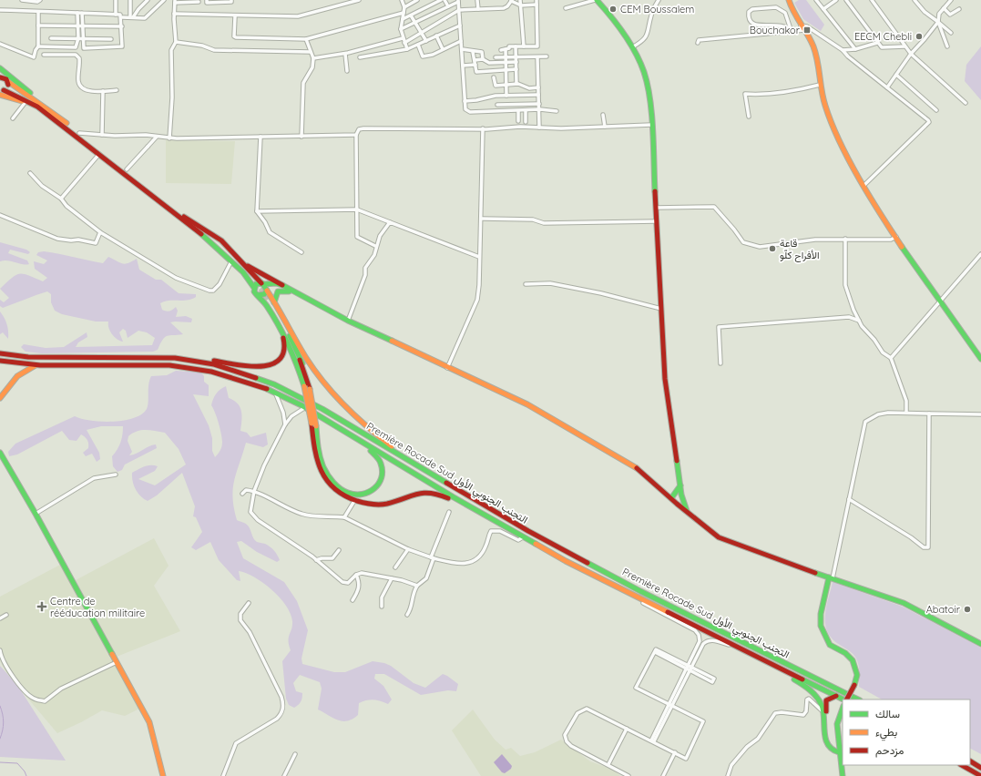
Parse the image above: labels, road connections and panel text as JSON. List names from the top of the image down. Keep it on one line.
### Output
{"streets":{"main road":["Première Rocade Sud التجنب الجنوبي الأول"]},"places":{"other":["CEM Boussalem","EECM Chebli","قاعة الأفراح كلّو","Abatoir"],"transit":["Bouchakor"],"health":["Centre de rééducation militaire"]},"legend":["سالك","بطيء","مزدحم"]}
